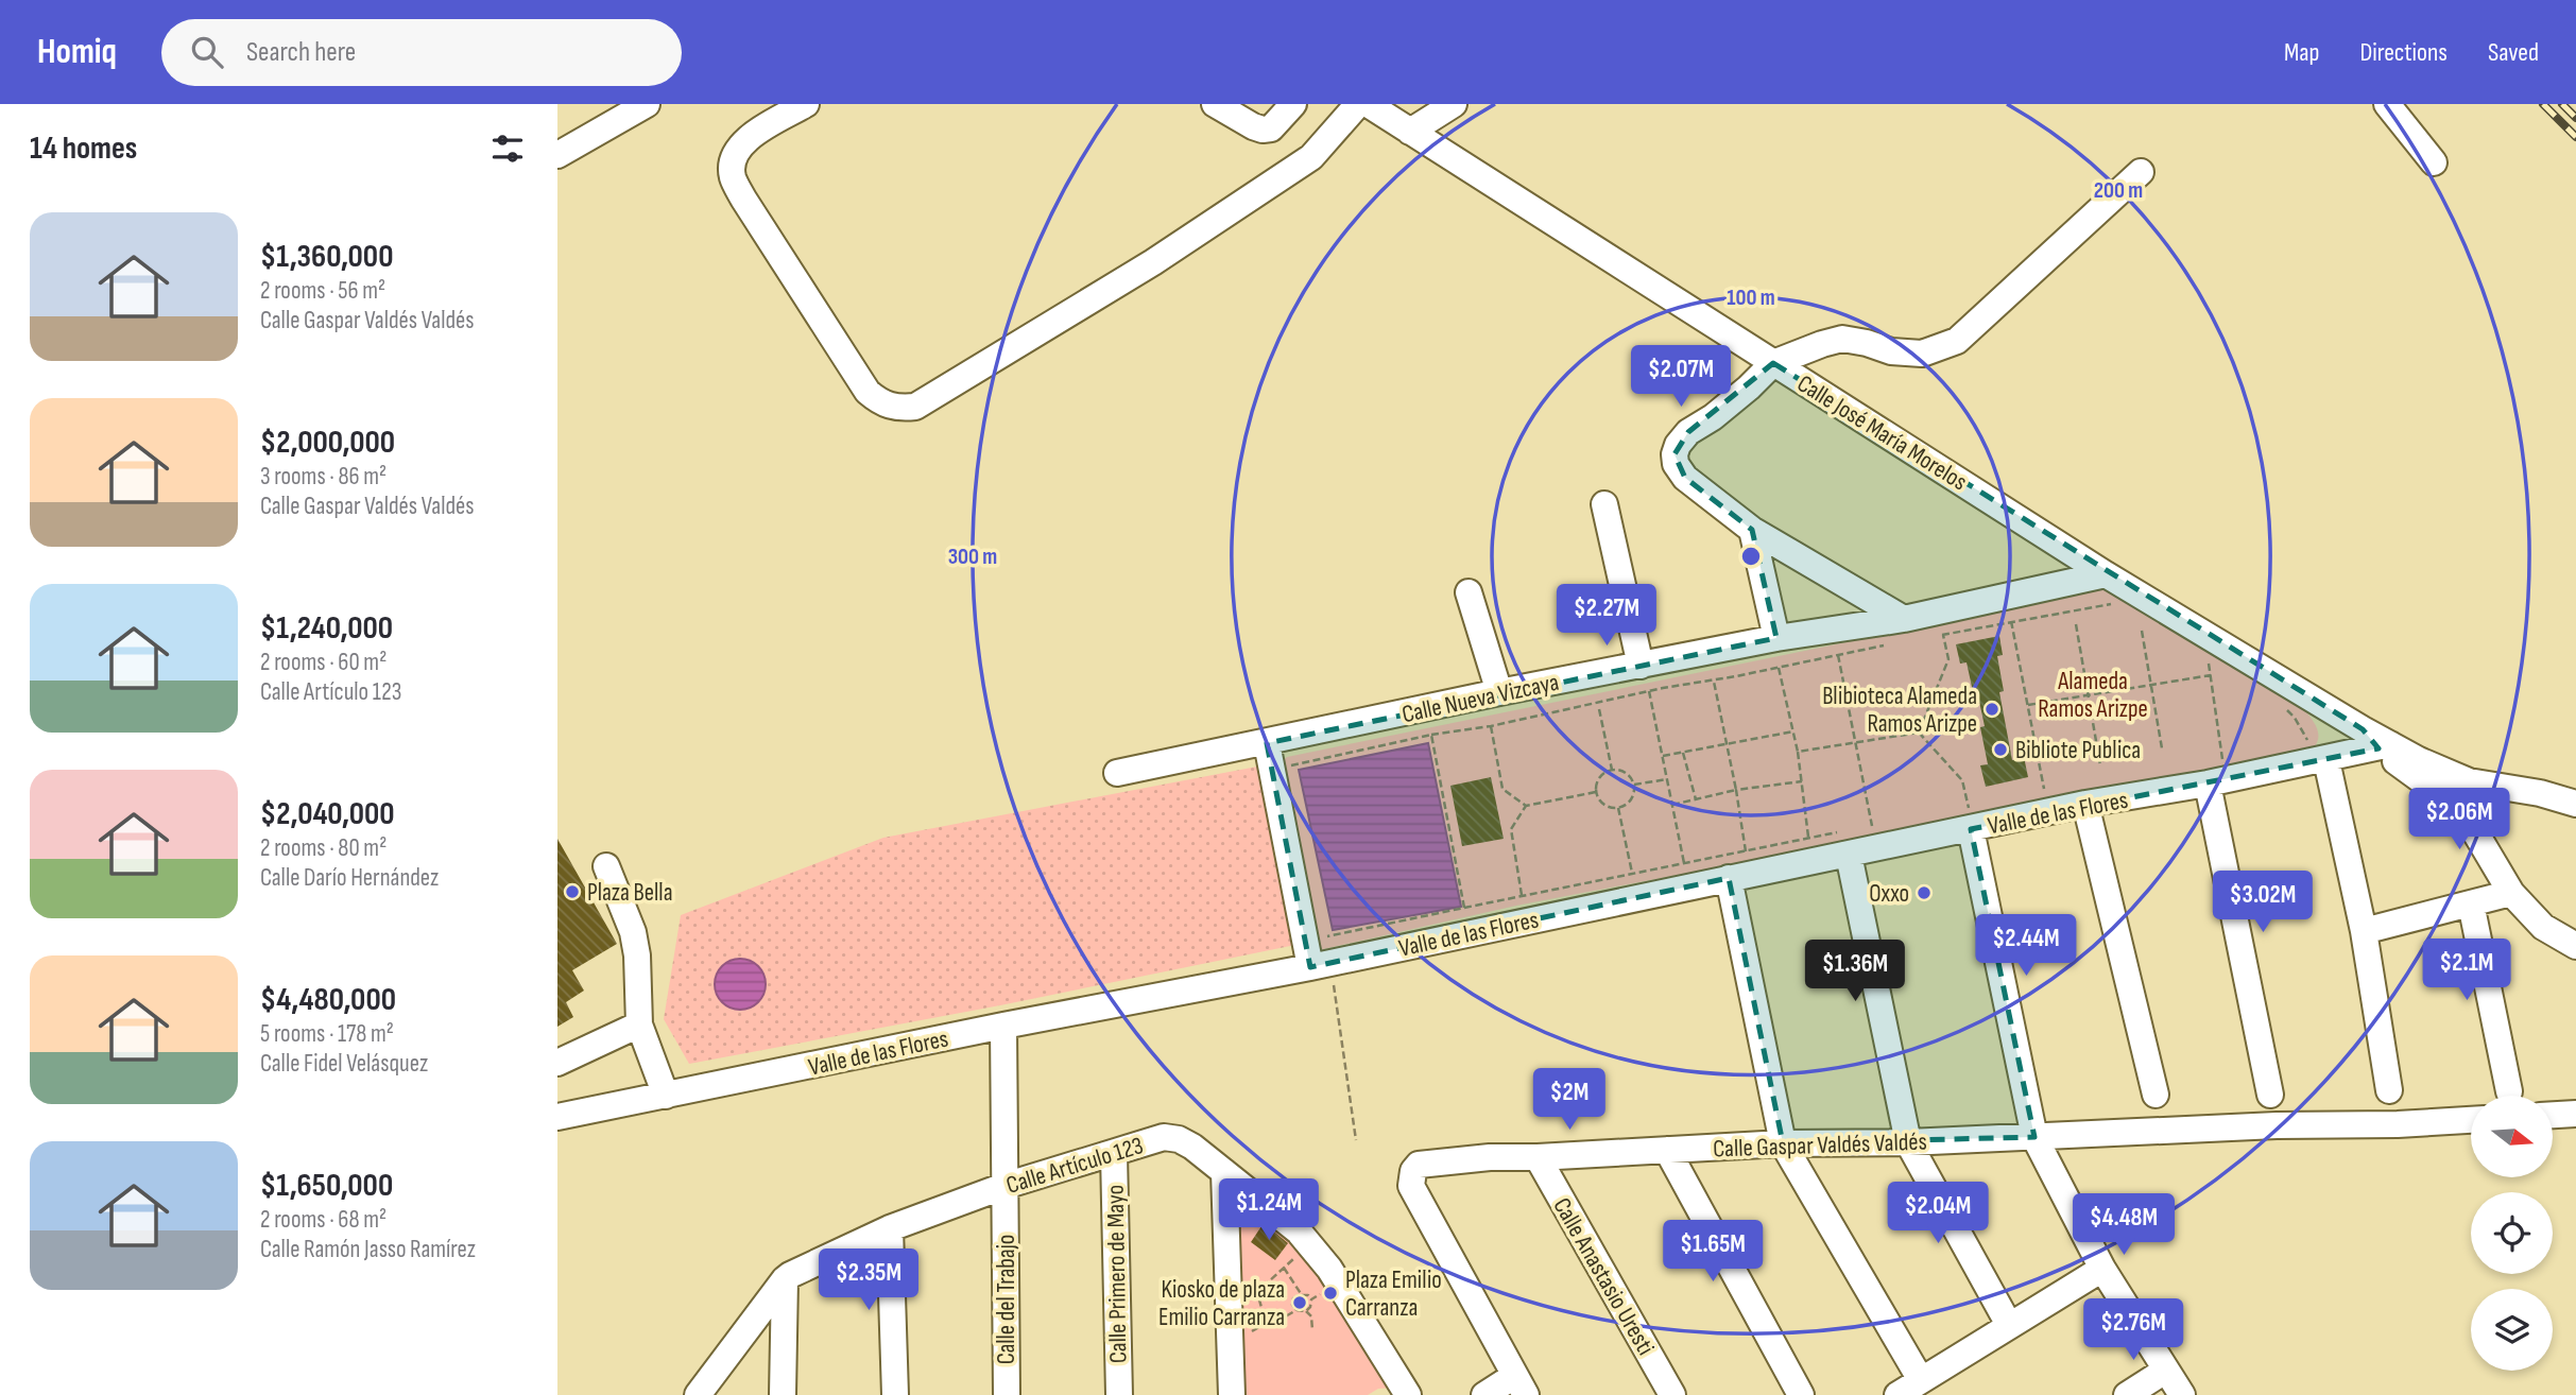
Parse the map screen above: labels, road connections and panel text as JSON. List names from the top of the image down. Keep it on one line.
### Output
{"streets":{"street":["Calle José María Morelos","Calle Nueva Vizcaya","Valle de las Flores","Calle Gaspar Valdés Valdés","Calle Artículo 123","Calle Primero de Mayo","Calle Anastasio Uresti","Calle del Trabajo"]},"crossings":[["Calle José María Morelos","Calle Nueva Vizcaya"],["Calle José María Morelos","Valle de las Flores"],["Valle de las Flores","Calle del Trabajo"],["Calle Gaspar Valdés Valdés","Calle Anastasio Uresti"],["Calle Artículo 123","Calle Primero de Mayo"],["Calle Artículo 123","Calle del Trabajo"]],"parks":["Alameda Ramos Arizpe"],"places":["Blibioteca Alameda Ramos Arizpe","Bibliote Publica","Plaza Bella","Oxxo","Plaza Emilio Carranza","Kiosko de plaza Emilio Carranza"],"north":"right","page":{"header":"Homiq","search":"Search here","nav":["Map","Directions","Saved"],"heading":"14 homes","list":[{"name":"$1,360,000","note":"2 rooms · 56 m² · Calle Gaspar Valdés Valdés"},{"name":"$2,000,000","note":"3 rooms · 86 m² · Calle Gaspar Valdés Valdés"},{"name":"$1,240,000","note":"2 rooms · 60 m² · Calle Artículo 123"},{"name":"$2,040,000","note":"2 rooms · 80 m² · Calle Darío Hernández"},{"name":"$4,480,000","note":"5 rooms · 178 m² · Calle Fidel Velásquez"},{"name":"$1,650,000","note":"2 rooms · 68 m² · Calle Ramón Jasso Ramírez"}],"price":["$2.07M","$2.27M","$2.06M","$3.02M","$2.44M","$2.1M","$1.36M","$2M","$1.24M","$2.04M","$4.48M","$1.65M","$2.35M","$2.76M"]},"rings":["200 m","100 m","300 m"]}
